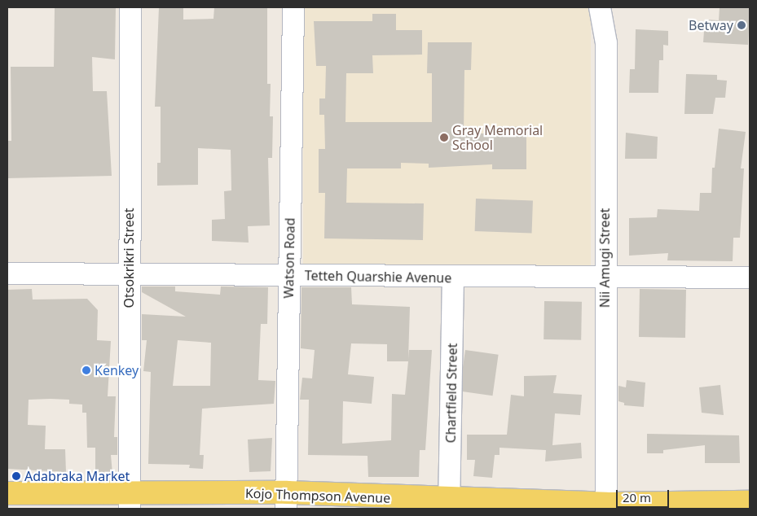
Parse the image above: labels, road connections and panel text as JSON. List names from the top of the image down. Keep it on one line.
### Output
{"streets":{"main road":["Kojo Thompson Avenue"],"street":["Otsokrikri Street","Watson Road","Nii Amugi Street","Tetteh Quarshie Avenue","Chartfield Street"]},"crossings":[["Otsokrikri Street","Tetteh Quarshie Avenue"],["Otsokrikri Street","Kojo Thompson Avenue"],["Watson Road","Tetteh Quarshie Avenue"],["Watson Road","Kojo Thompson Avenue"],["Nii Amugi Street","Tetteh Quarshie Avenue"],["Nii Amugi Street","Kojo Thompson Avenue"],["Tetteh Quarshie Avenue","Chartfield Street"],["Chartfield Street","Kojo Thompson Avenue"]],"places":["Betway","Gray Memorial School","Kenkey","Adabraka Market"],"scale_bar":"20 m"}
